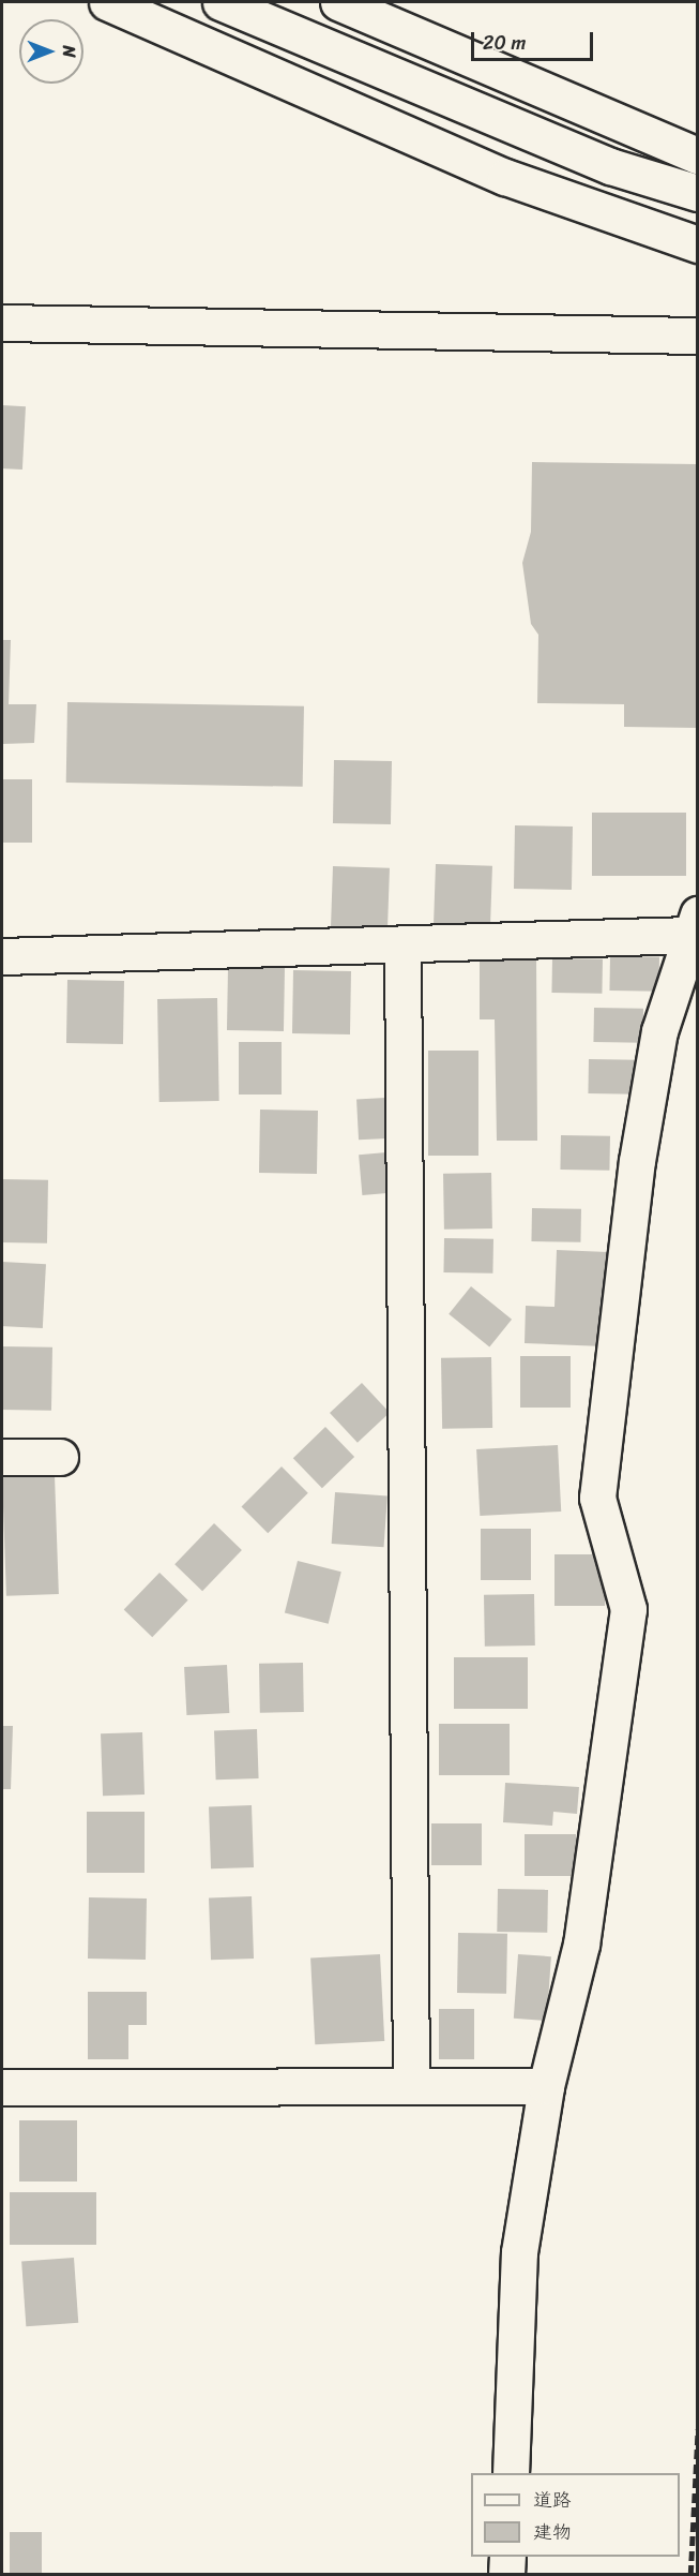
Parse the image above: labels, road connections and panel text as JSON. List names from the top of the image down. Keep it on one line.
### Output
{"legend":["道路","建物"],"scale_bar":"20 m","north":"right"}
